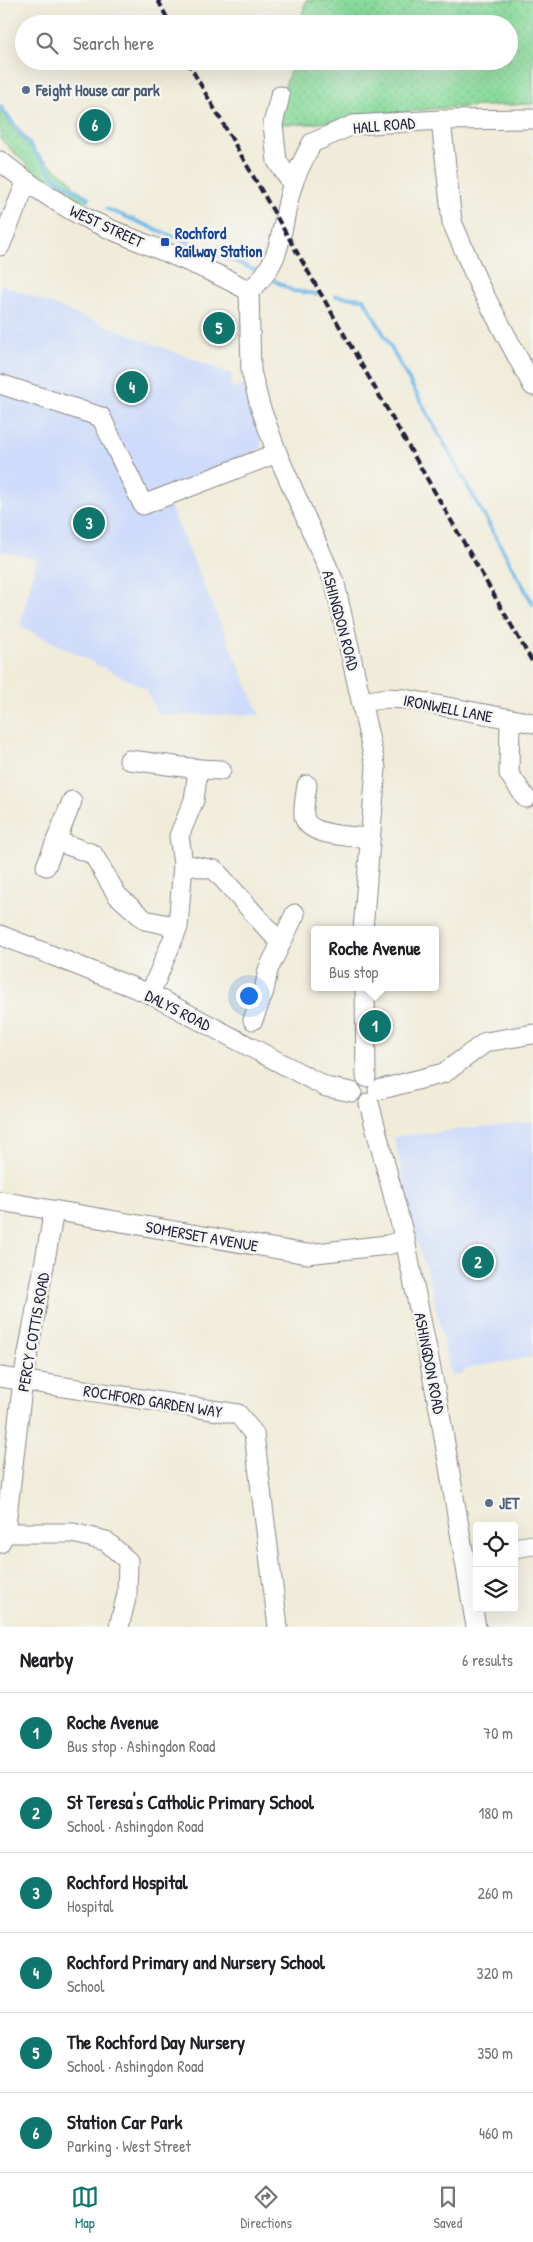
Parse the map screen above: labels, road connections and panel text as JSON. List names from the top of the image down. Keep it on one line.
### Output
{"streets":{"street":["HALL ROAD","WEST STREET","ASHINGDON ROAD","IRONWELL LANE","DALYS ROAD","SOMERSET AVENUE","PERCY COTTIS ROAD","ROCHFORD GARDEN WAY"]},"crossings":[["HALL ROAD","WEST STREET"],["HALL ROAD","ASHINGDON ROAD"],["WEST STREET","ASHINGDON ROAD"],["ASHINGDON ROAD","IRONWELL LANE"],["ASHINGDON ROAD","DALYS ROAD"],["ASHINGDON ROAD","SOMERSET AVENUE"],["SOMERSET AVENUE","PERCY COTTIS ROAD"],["PERCY COTTIS ROAD","ROCHFORD GARDEN WAY"]],"places":{"other":["Feight House car park","JET"],"transit":["Rochford Railway Station"]},"page":{"search":"Search here","pins":["6","5","4","3","1","2"],"popup":["Roche Avenue","Bus stop"],"heading":["Nearby","6 results"],"list":[{"mark":"1","name":"Roche Avenue","note":"Bus stop · Ashingdon Road","value":"70 m"},{"mark":"2","name":"St Teresa's Catholic Primary School","note":"School · Ashingdon Road","value":"180 m"},{"mark":"3","name":"Rochford Hospital","note":"Hospital","value":"260 m"},{"mark":"4","name":"Rochford Primary and Nursery School","note":"School","value":"320 m"},{"mark":"5","name":"The Rochford Day Nursery","note":"School · Ashingdon Road","value":"350 m"},{"mark":"6","name":"Station Car Park","note":"Parking · West Street","value":"460 m"}],"nav":["Map","Directions","Saved"]}}
